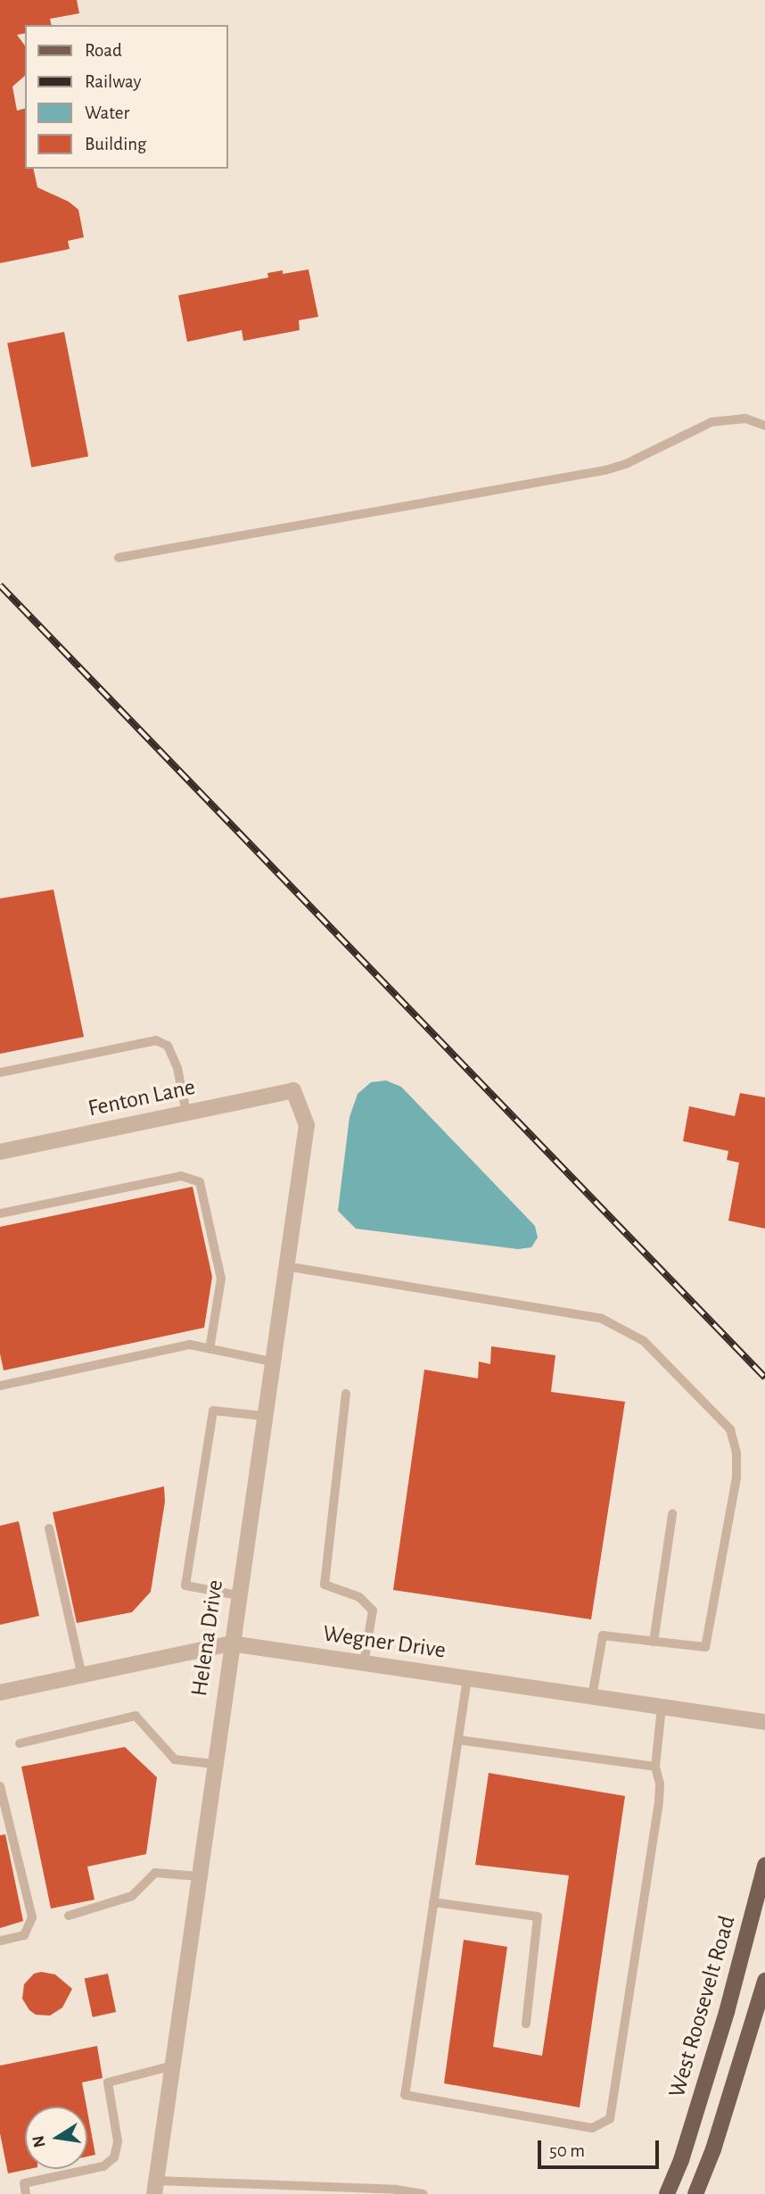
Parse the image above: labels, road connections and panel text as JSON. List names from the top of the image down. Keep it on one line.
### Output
{"streets":{"main road":["West Roosevelt Road"],"street":["Fenton Lane","Helena Drive","Wegner Drive"]},"crossings":[["Fenton Lane","Helena Drive"],["Helena Drive","Wegner Drive"]],"legend":["Road","Railway","Water","Building"],"scale_bar":"50 m","north":"left"}
